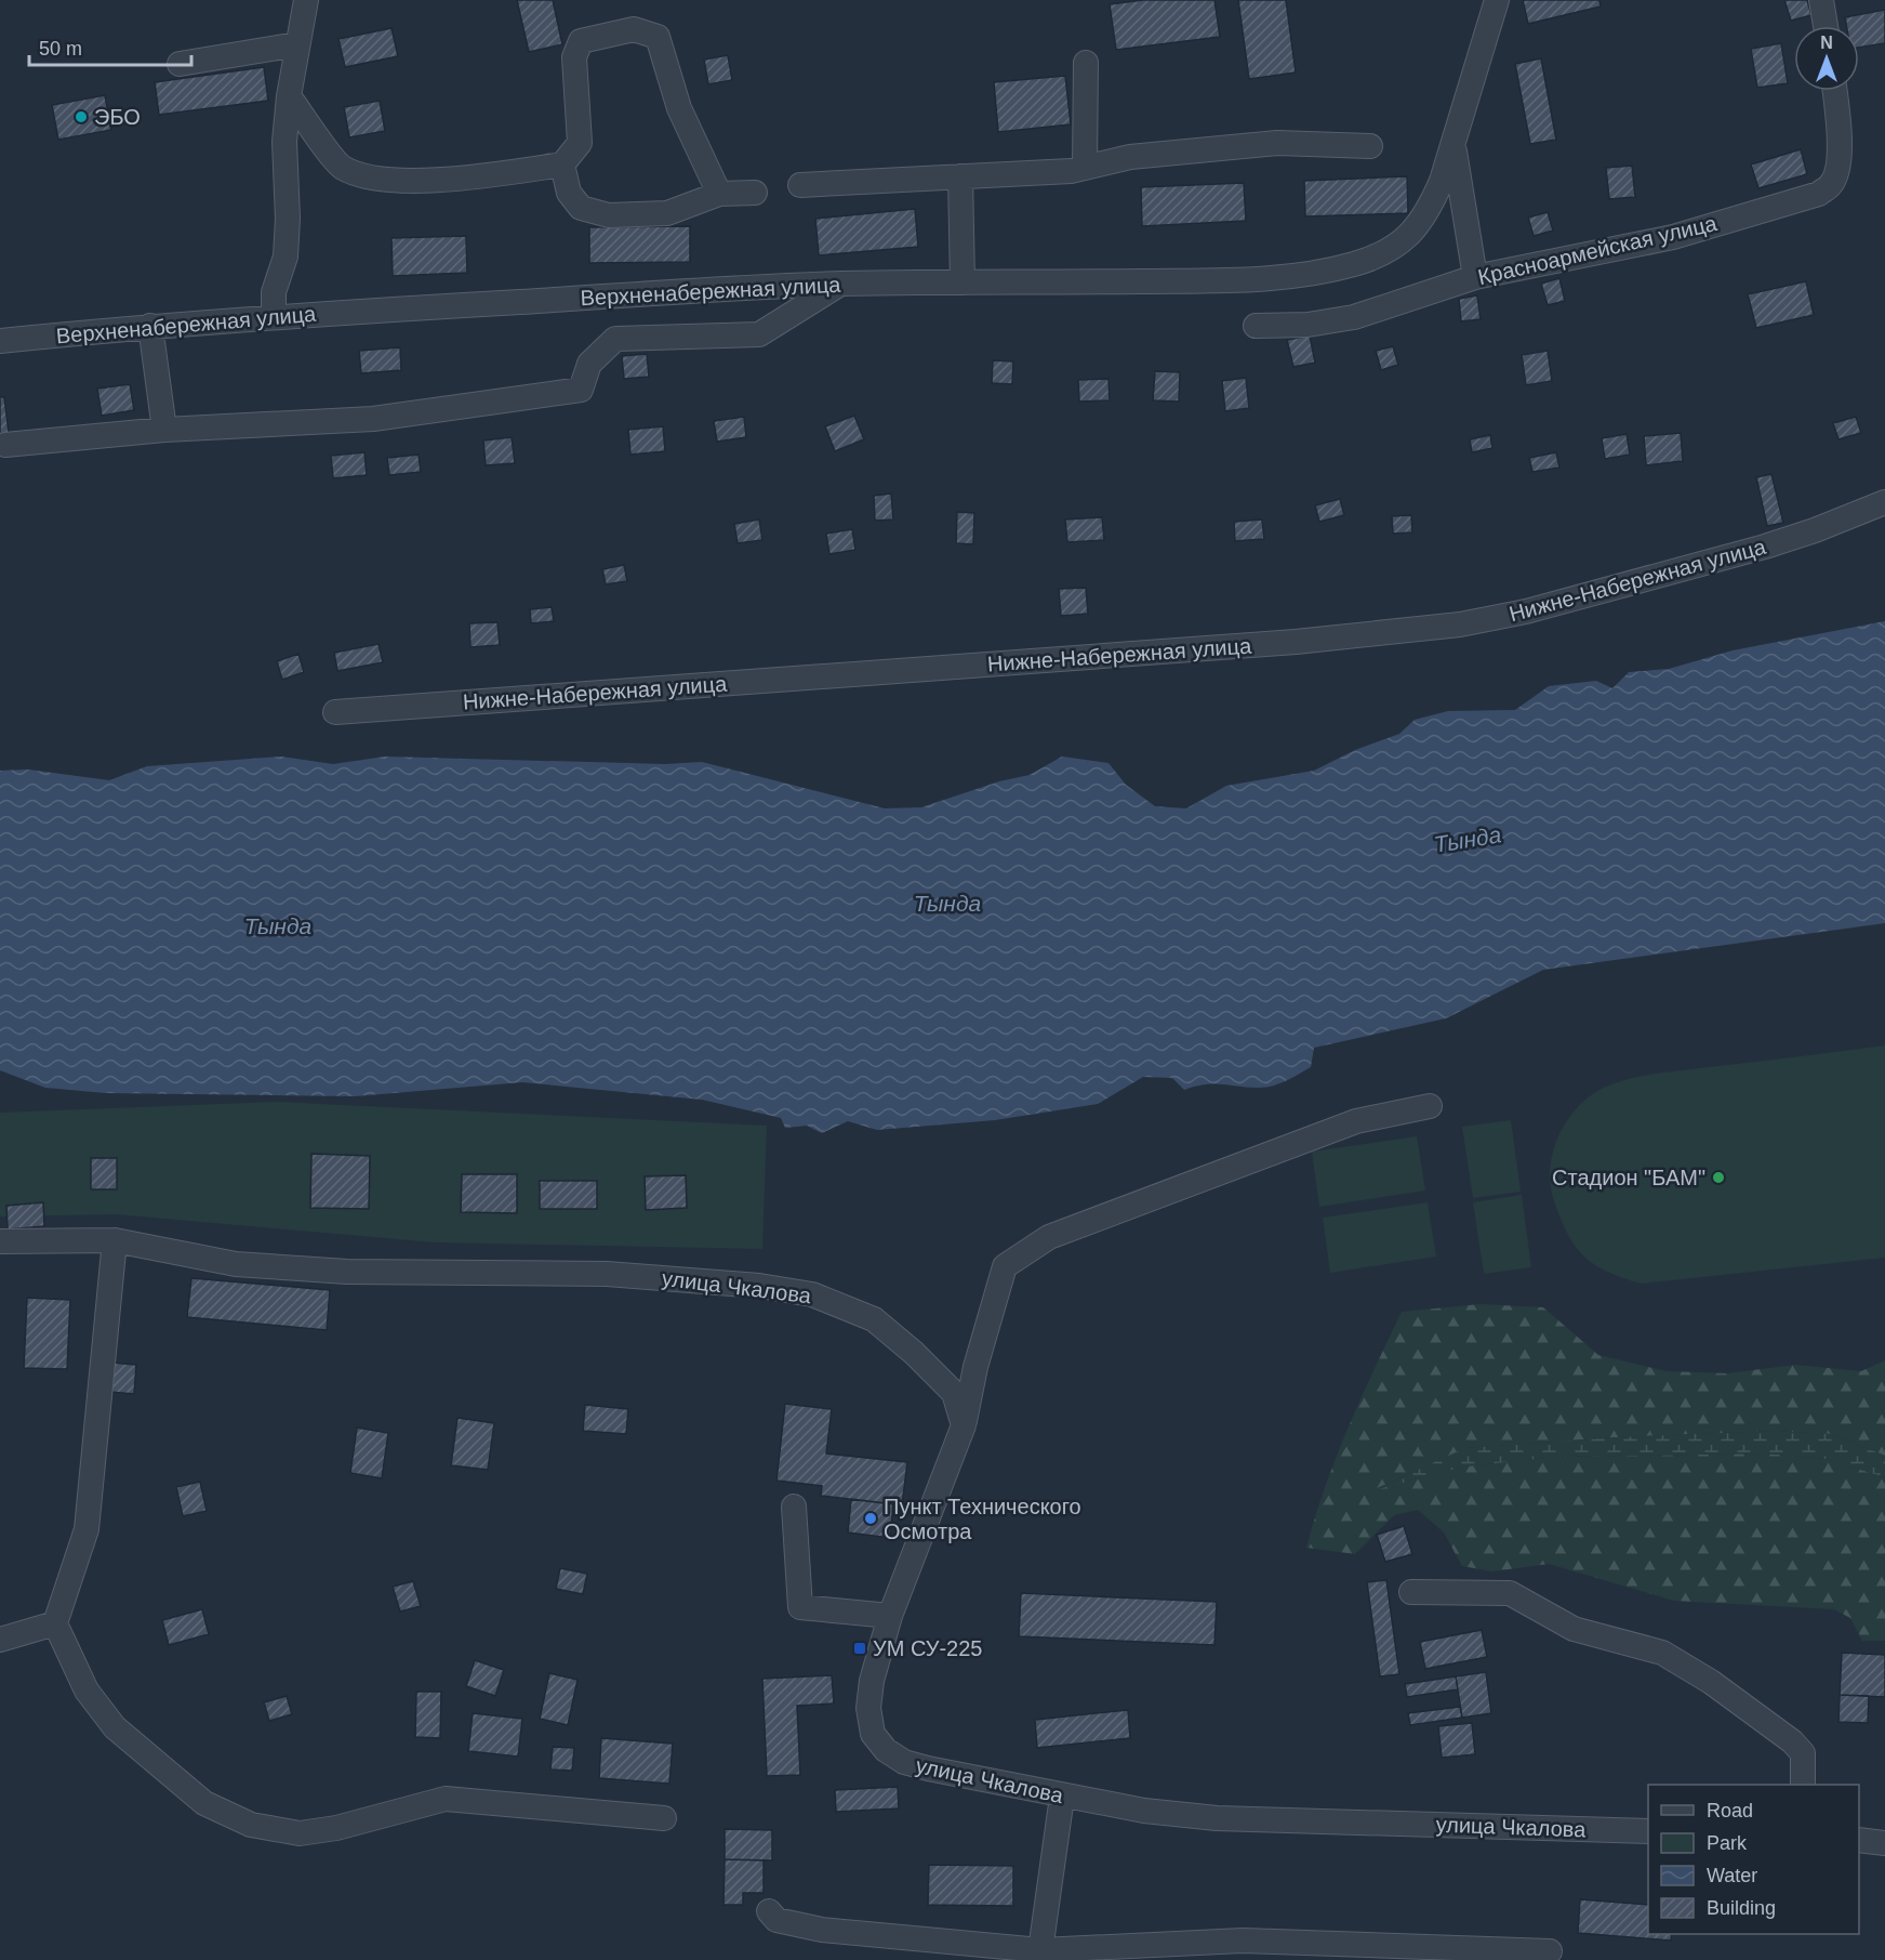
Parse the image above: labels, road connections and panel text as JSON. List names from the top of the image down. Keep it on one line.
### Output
{"streets":{"street":["Красноармейская улица","Верхненабережная улица","Нижне-Набережная улица","улица Чкалова"]},"water":["Тында"],"places":{"other":["ЭБО","Стадион \"БАМ\"","Пункт Технического Осмотра"],"transit":["УМ СУ-225"]},"legend":["Road","Park","Water","Building"],"scale_bar":"50 m","north":"top"}
